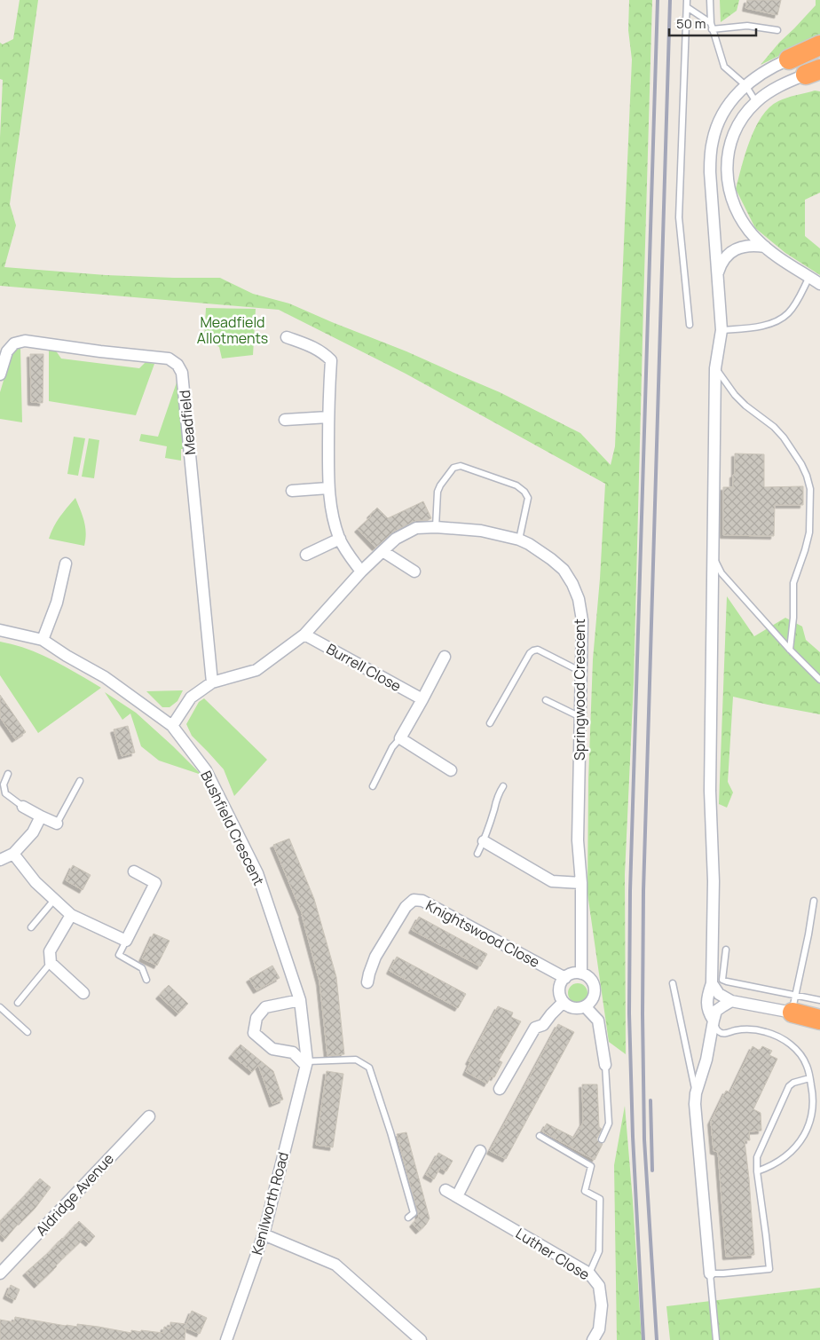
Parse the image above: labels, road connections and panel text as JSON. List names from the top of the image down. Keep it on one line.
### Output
{"streets":{"street":["Meadfield","Burrell Close","Springwood Crescent","Bushfield Crescent","Knightswood Close","Aldridge Avenue","Kenilworth Road","Luther Close"]},"crossings":[["Meadfield","Springwood Crescent"],["Burrell Close","Springwood Crescent"],["Springwood Crescent","Bushfield Crescent"],["Springwood Crescent","Knightswood Close"],["Bushfield Crescent","Kenilworth Road"]],"parks":["Meadfield Allotments"],"scale_bar":"50 m"}
